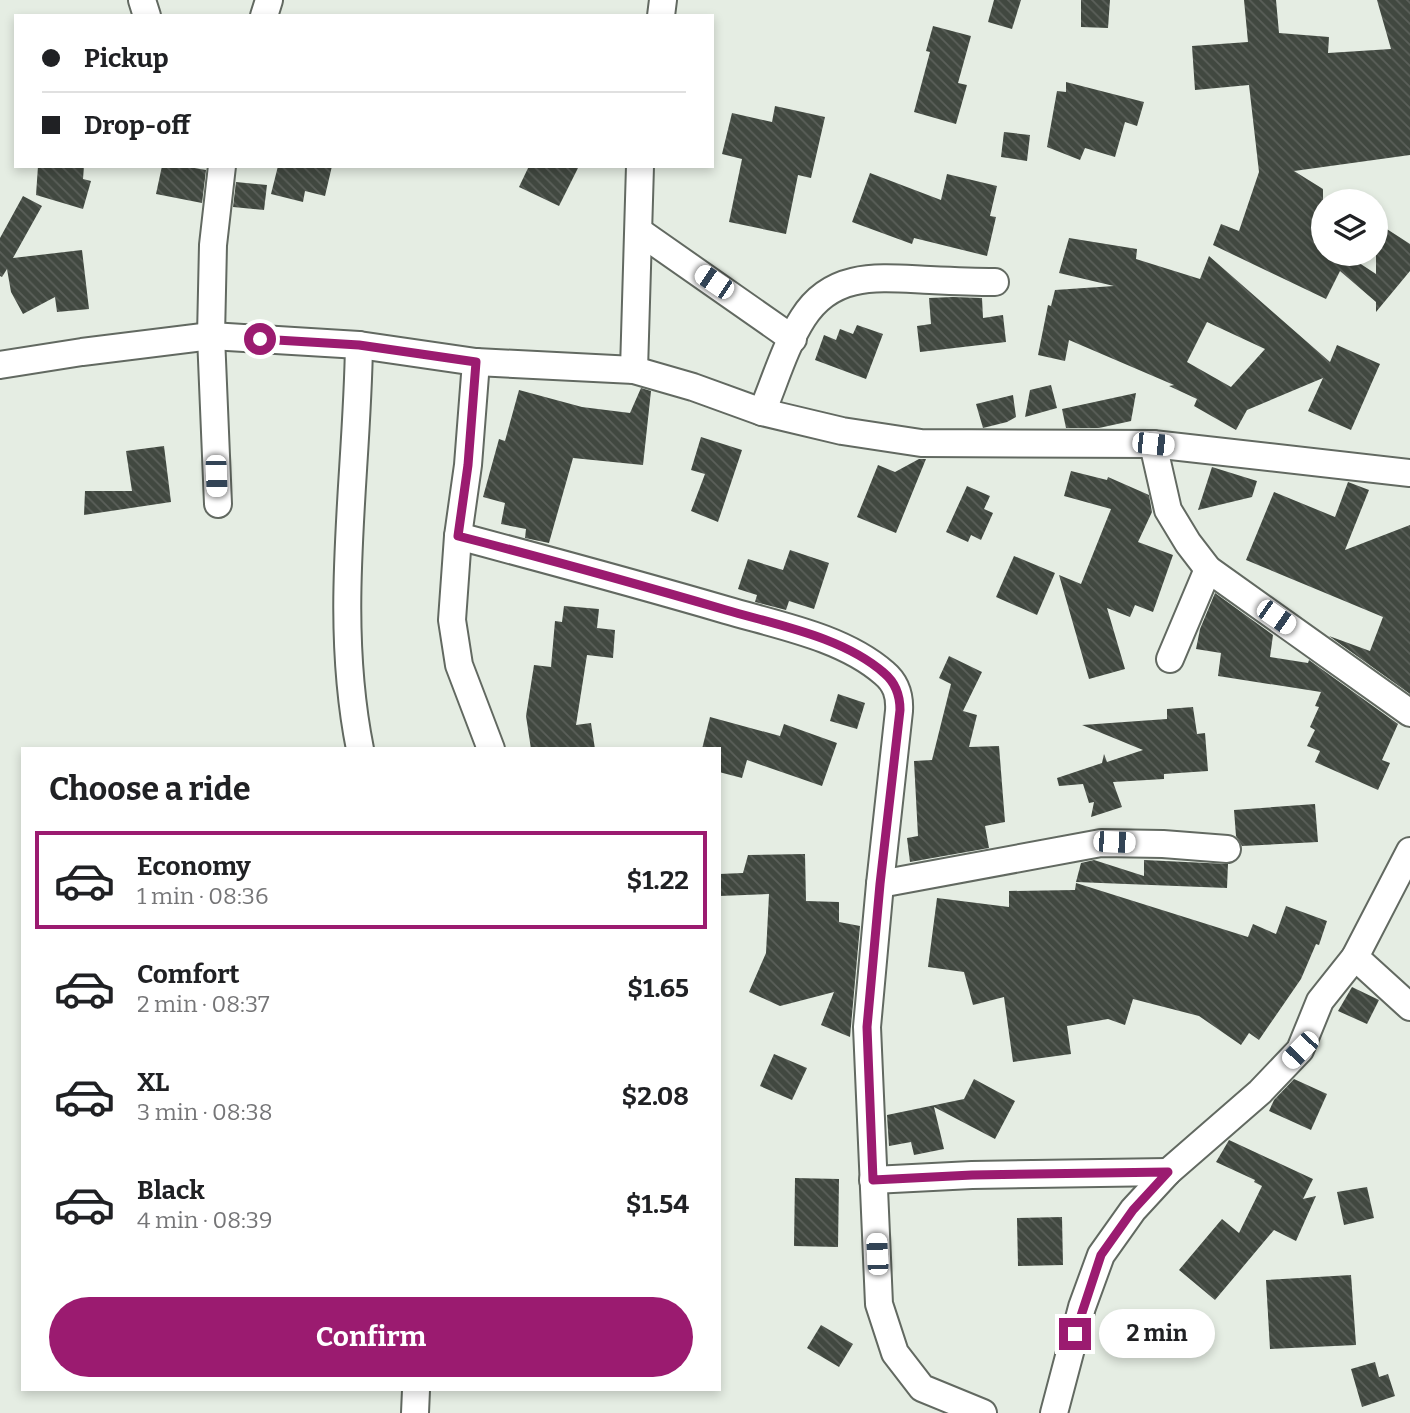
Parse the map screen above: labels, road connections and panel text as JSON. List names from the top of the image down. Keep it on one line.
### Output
{"page":{"banner":["Pickup","Drop-off"],"heading":"Choose a ride","list":[{"name":"Economy","note":"1 min · 08:36","value":"$1.22"},{"name":"Comfort","note":"2 min · 08:37","value":"$1.65"},{"name":"XL","note":"3 min · 08:38","value":"$2.08"},{"name":"Black","note":"4 min · 08:39","value":"$1.54"}],"buttons":"Confirm","bubble":"2 min"}}
